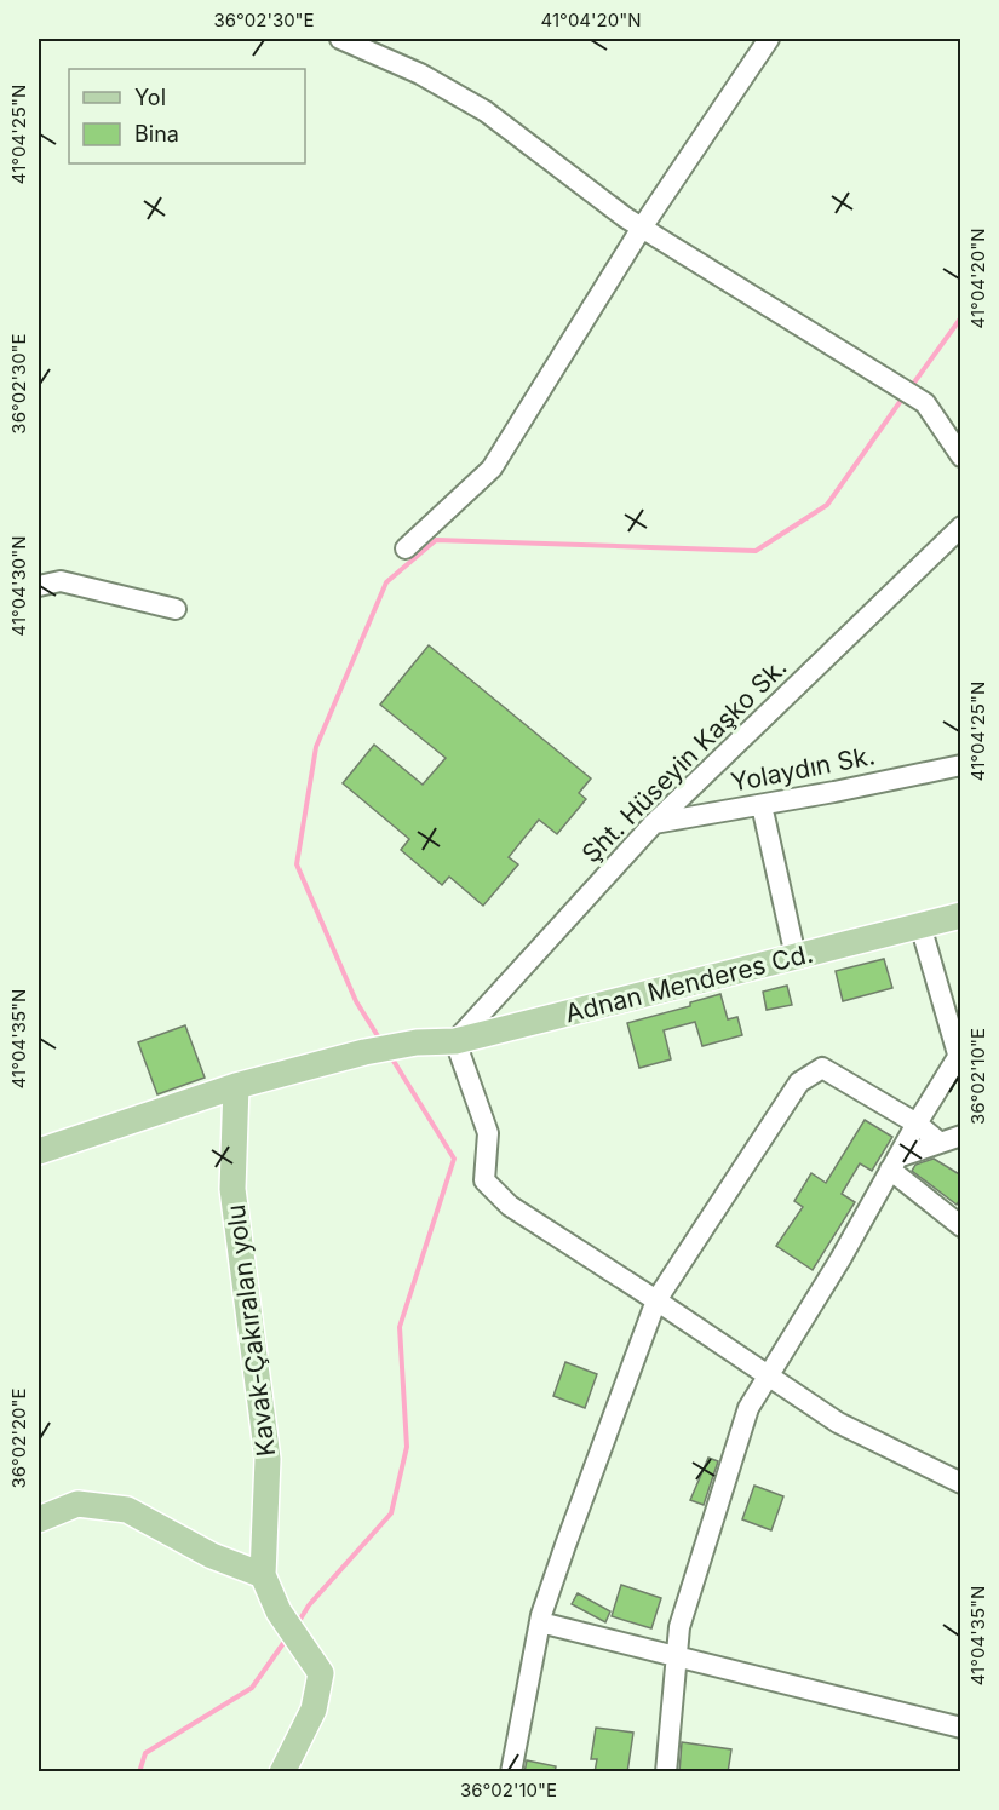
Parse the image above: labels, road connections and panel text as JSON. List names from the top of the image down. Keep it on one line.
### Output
{"streets":{"main road":["Adnan Menderes Cd.","Kavak-Çakıralan yolu"],"street":["Şht. Hüseyin Kaşko Sk.","Yolaydın Sk."]},"crossings":[["Şht. Hüseyin Kaşko Sk.","Yolaydın Sk."],["Şht. Hüseyin Kaşko Sk.","Adnan Menderes Cd."],["Adnan Menderes Cd.","Kavak-Çakıralan yolu"]],"legend":["Yol","Bina"],"coordinates":["36°02'30\"E","41°04'20\"N","41°04'25\"N","41°04'30\"N","41°04'35\"N","36°02'10\"E","36°02'20\"E"]}
